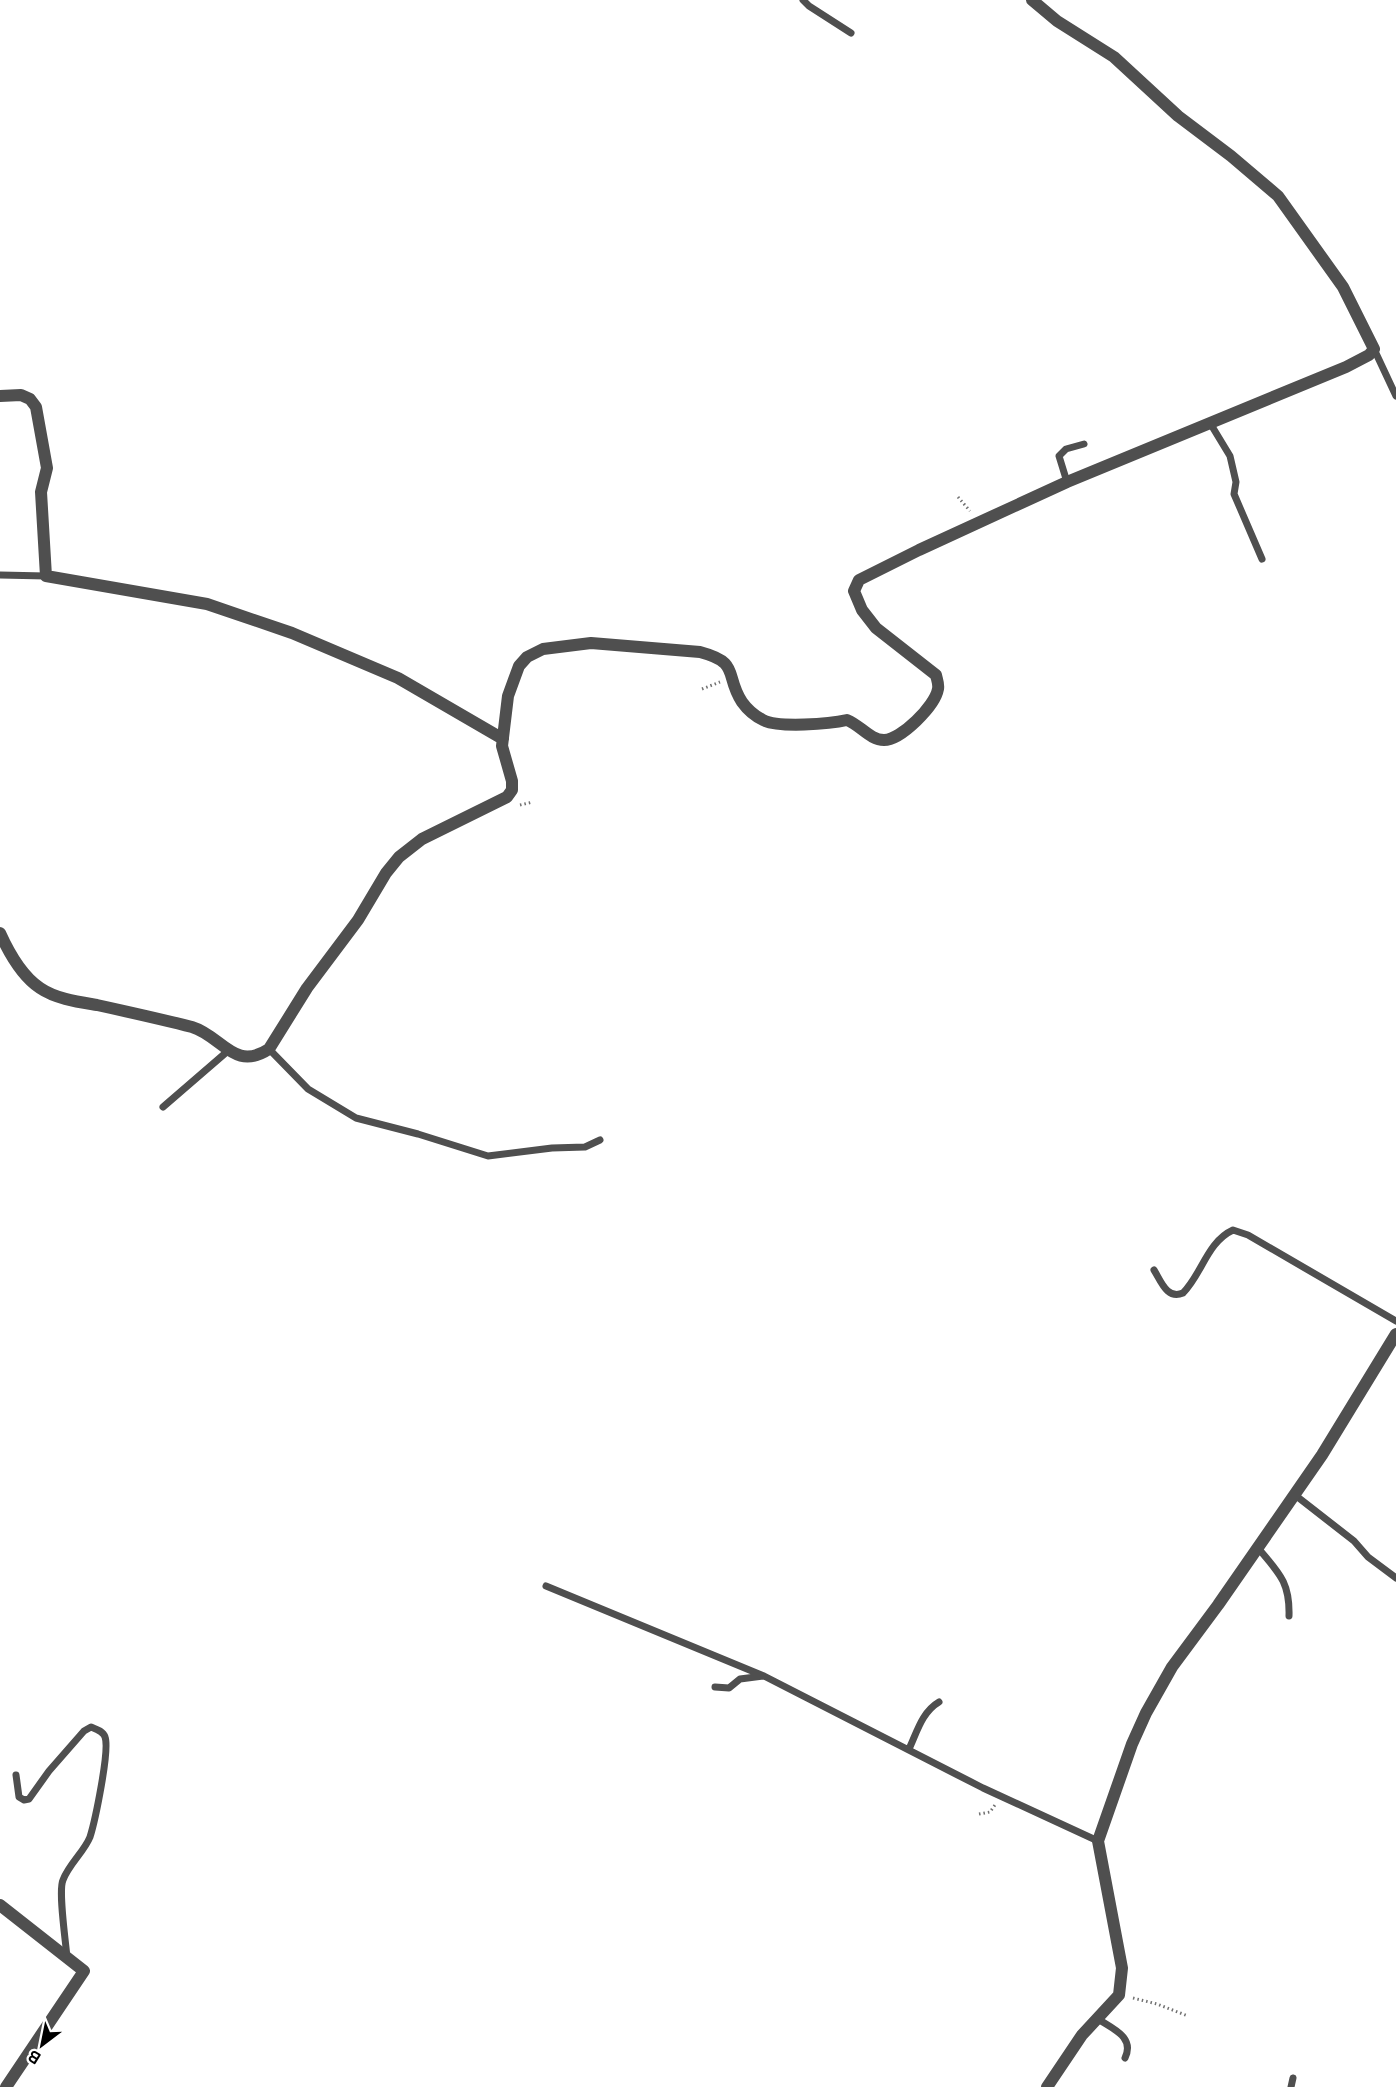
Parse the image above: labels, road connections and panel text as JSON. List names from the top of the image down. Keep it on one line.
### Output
{"north":"bottom left"}
